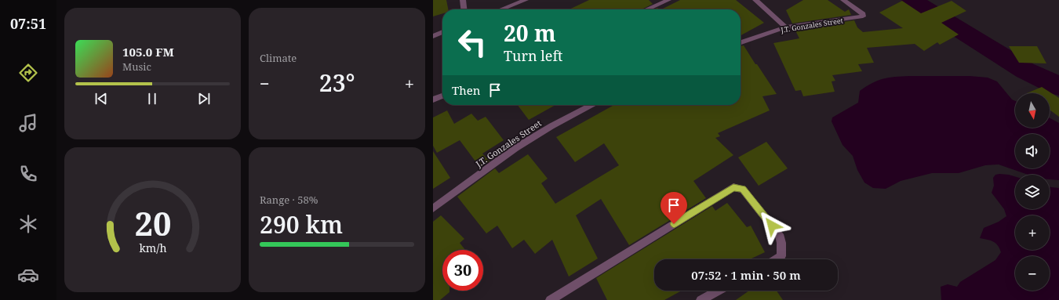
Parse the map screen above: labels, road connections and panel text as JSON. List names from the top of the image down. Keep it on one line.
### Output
{"streets":{"street":["J.T. Gonzales Street"]},"north":"bottom","page":{"tabs":"07:51","tile":["Climate",["Range · 58%","290 km"]],"turn":["20 m","Turn left"],"song":["105.0 FM","Music"],"heat":["−","23°","+"],"then":"Then","map_buttons":["+","−"],"limit":"30","trip":"07:52 · 1 min · 50 m","gauge":["20","km/h"]}}
